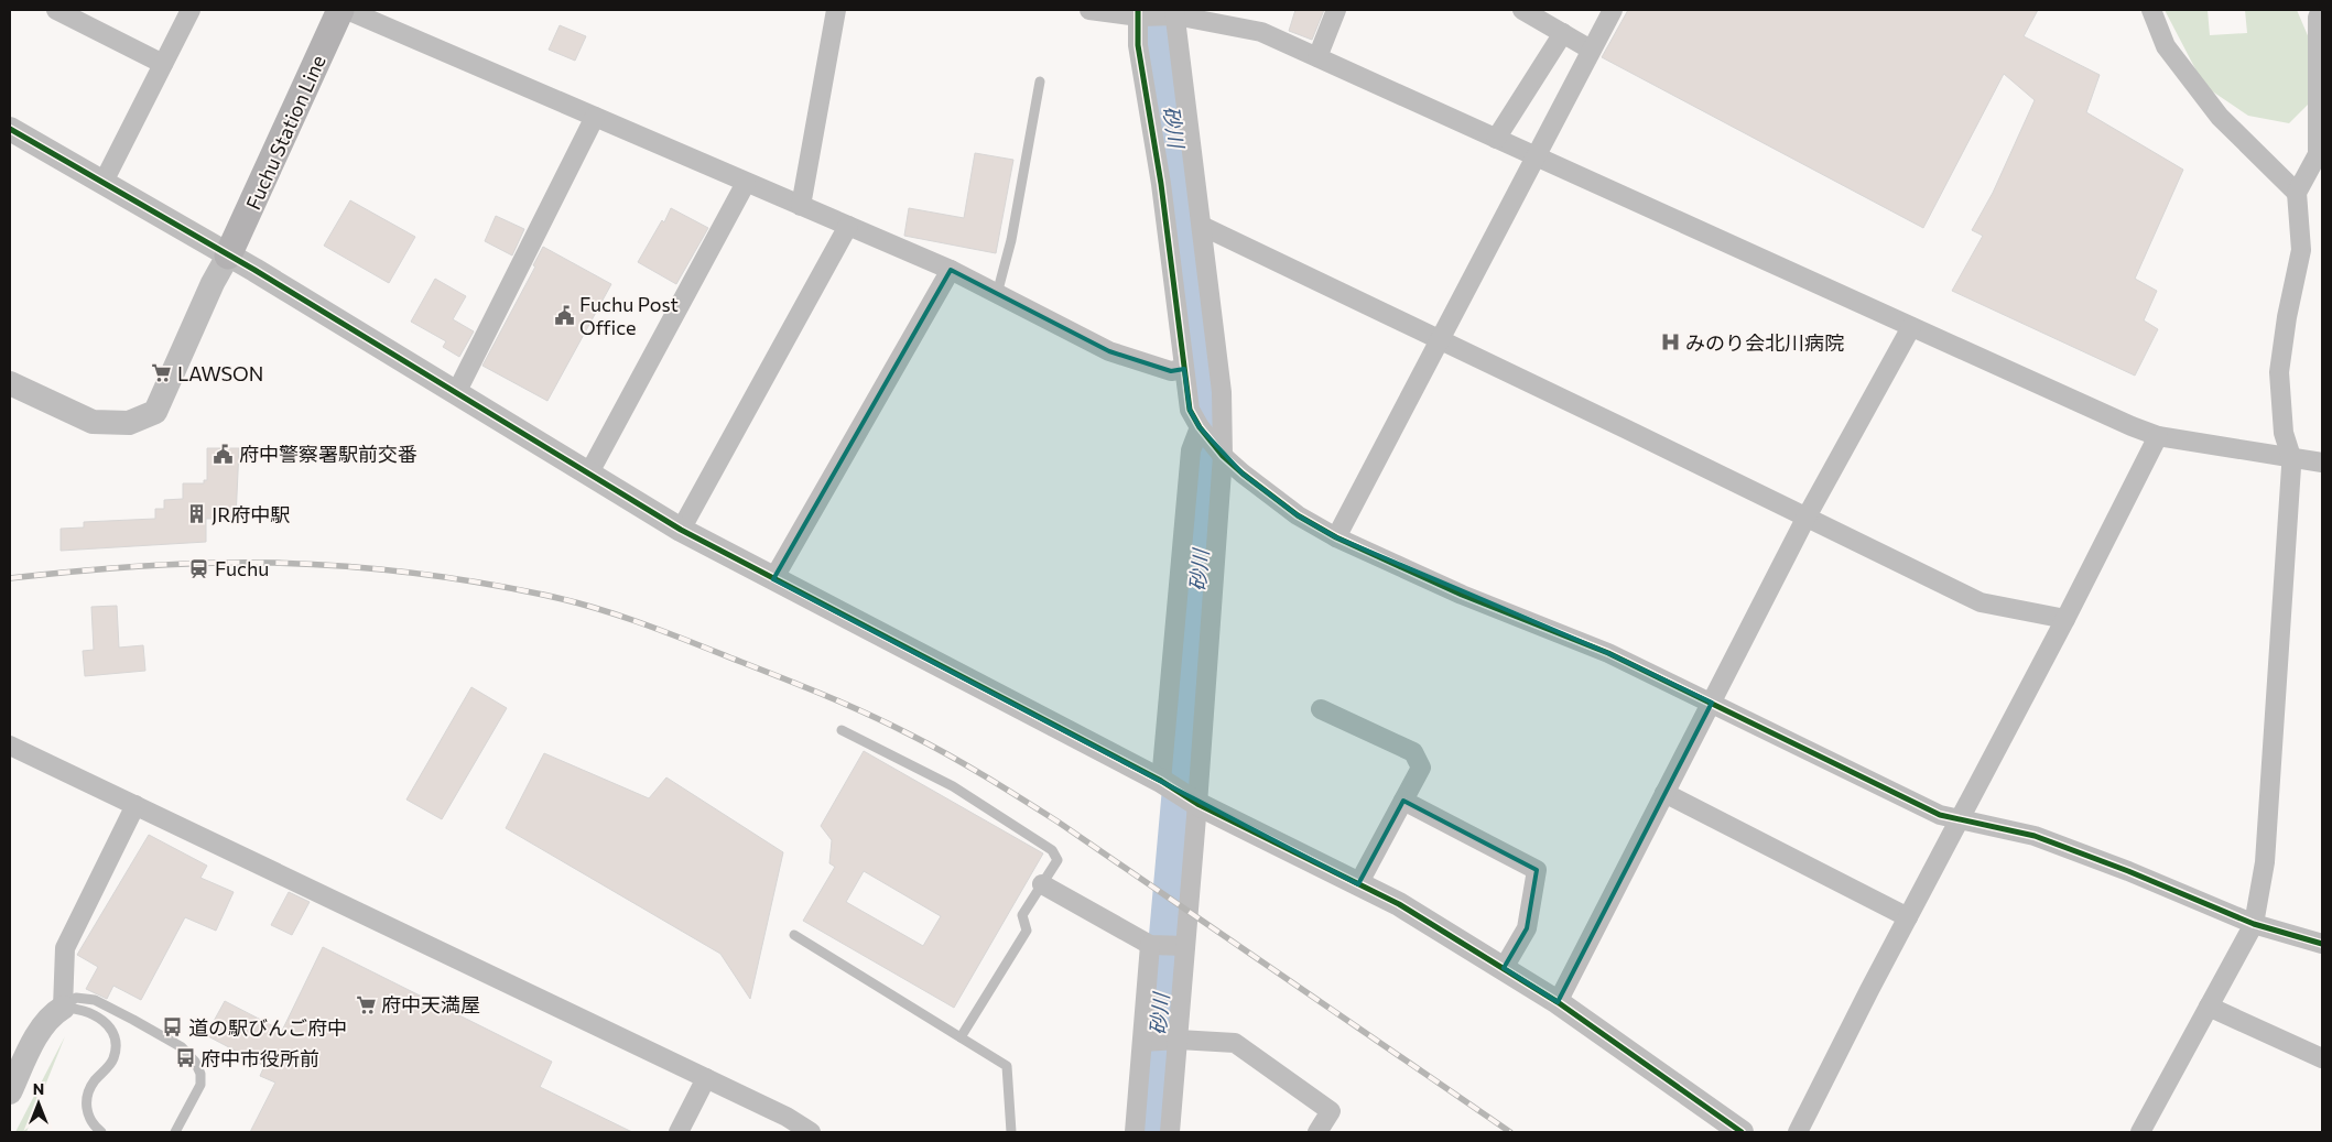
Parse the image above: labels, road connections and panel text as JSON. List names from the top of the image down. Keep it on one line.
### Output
{"streets":{"main road":["Fuchu Station Line"]},"water":["砂川"],"places":{"public building":["Fuchu Post Office","府中警察署駅前交番"],"hospital":["みのり会北川病院"],"supermarket":["LAWSON","府中天満屋"],"building":["JR府中駅"],"station":["Fuchu"],"bus stop":["道の駅びんご府中","府中市役所前"]},"north":"top"}
